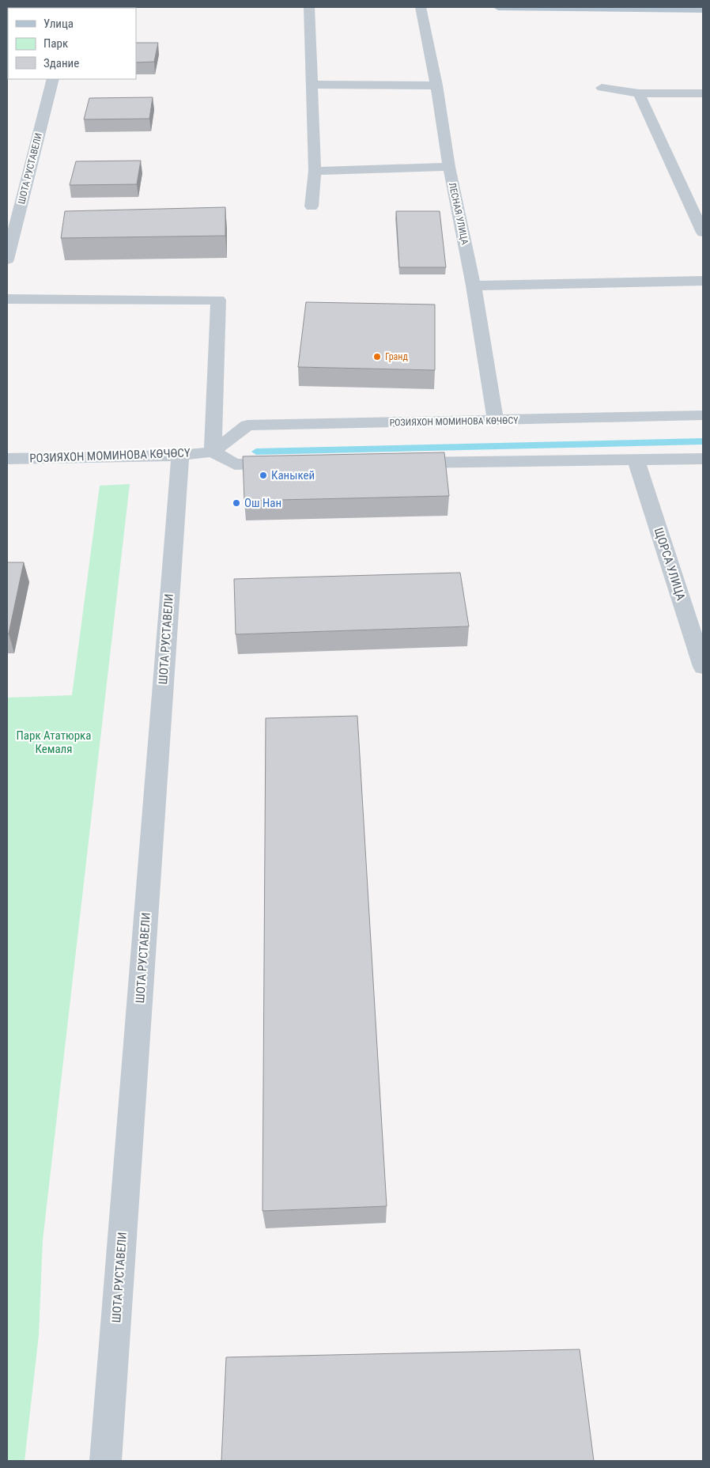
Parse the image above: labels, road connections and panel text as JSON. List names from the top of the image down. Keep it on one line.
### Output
{"streets":{"street":["ШОТА РУСТАВЕЛИ","ЛЕСНАЯ УЛИЦА","РОЗИЯХОН МОМИНОВА КӨЧӨСҮ","ЩОРСА УЛИЦА"]},"crossings":[["ШОТА РУСТАВЕЛИ","РОЗИЯХОН МОМИНОВА КӨЧӨСҮ"],["ЛЕСНАЯ УЛИЦА","РОЗИЯХОН МОМИНОВА КӨЧӨСҮ"]],"parks":["Парк Ататюрка Кемаля"],"places":["Гранд","Каныкей","Ош Нан"],"legend":["Улица","Парк","Здание"]}
